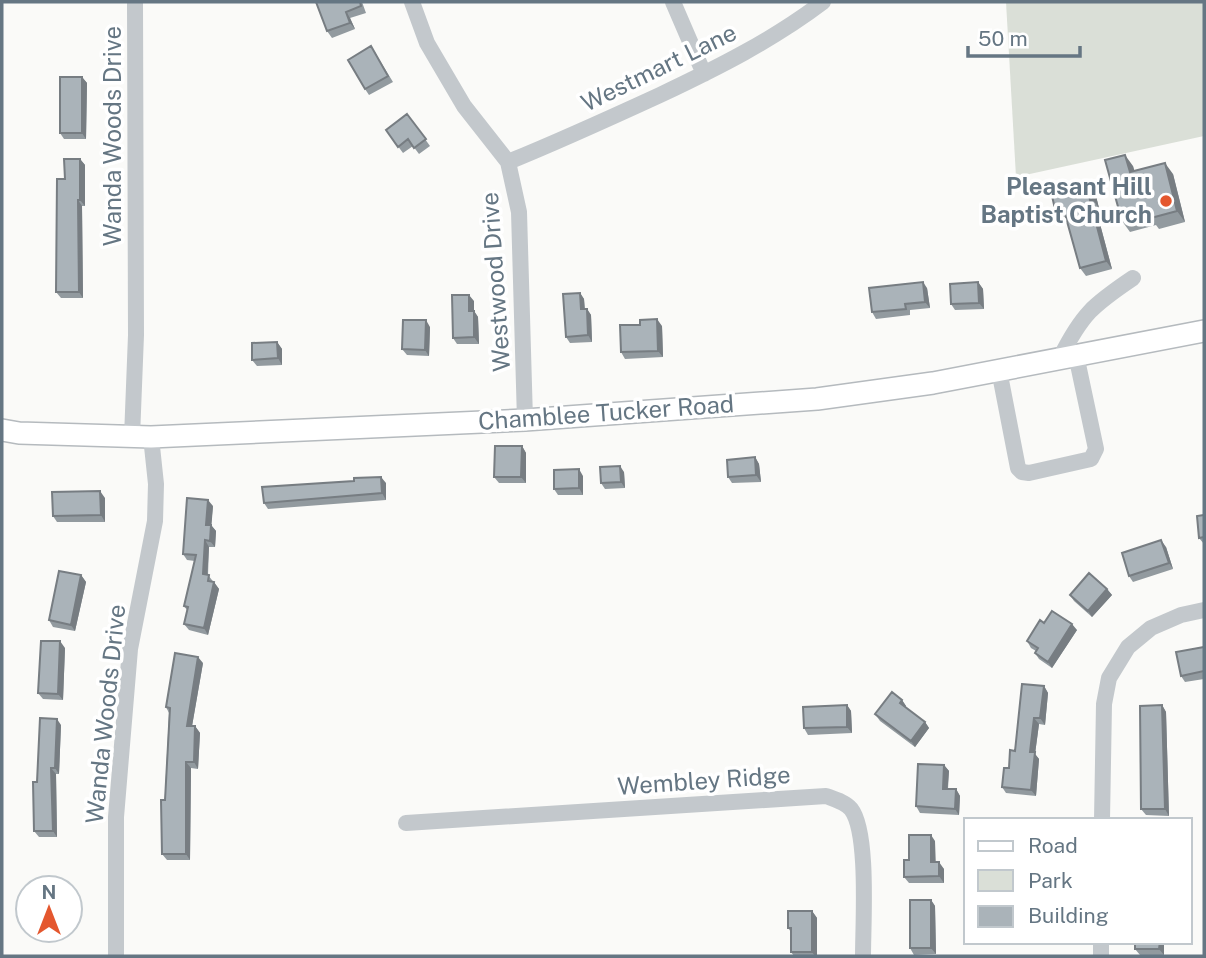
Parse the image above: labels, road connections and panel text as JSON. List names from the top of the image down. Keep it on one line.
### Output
{"streets":{"main road":["Chamblee Tucker Road"],"street":["Westmart Lane","Wanda Woods Drive","Westwood Drive","Wembley Ridge"]},"crossings":[["Westmart Lane","Westwood Drive"],["Wanda Woods Drive","Chamblee Tucker Road"],["Westwood Drive","Chamblee Tucker Road"]],"places":["Pleasant Hill Baptist Church"],"legend":["Road","Park","Building"],"scale_bar":"50 m","north":"top"}
